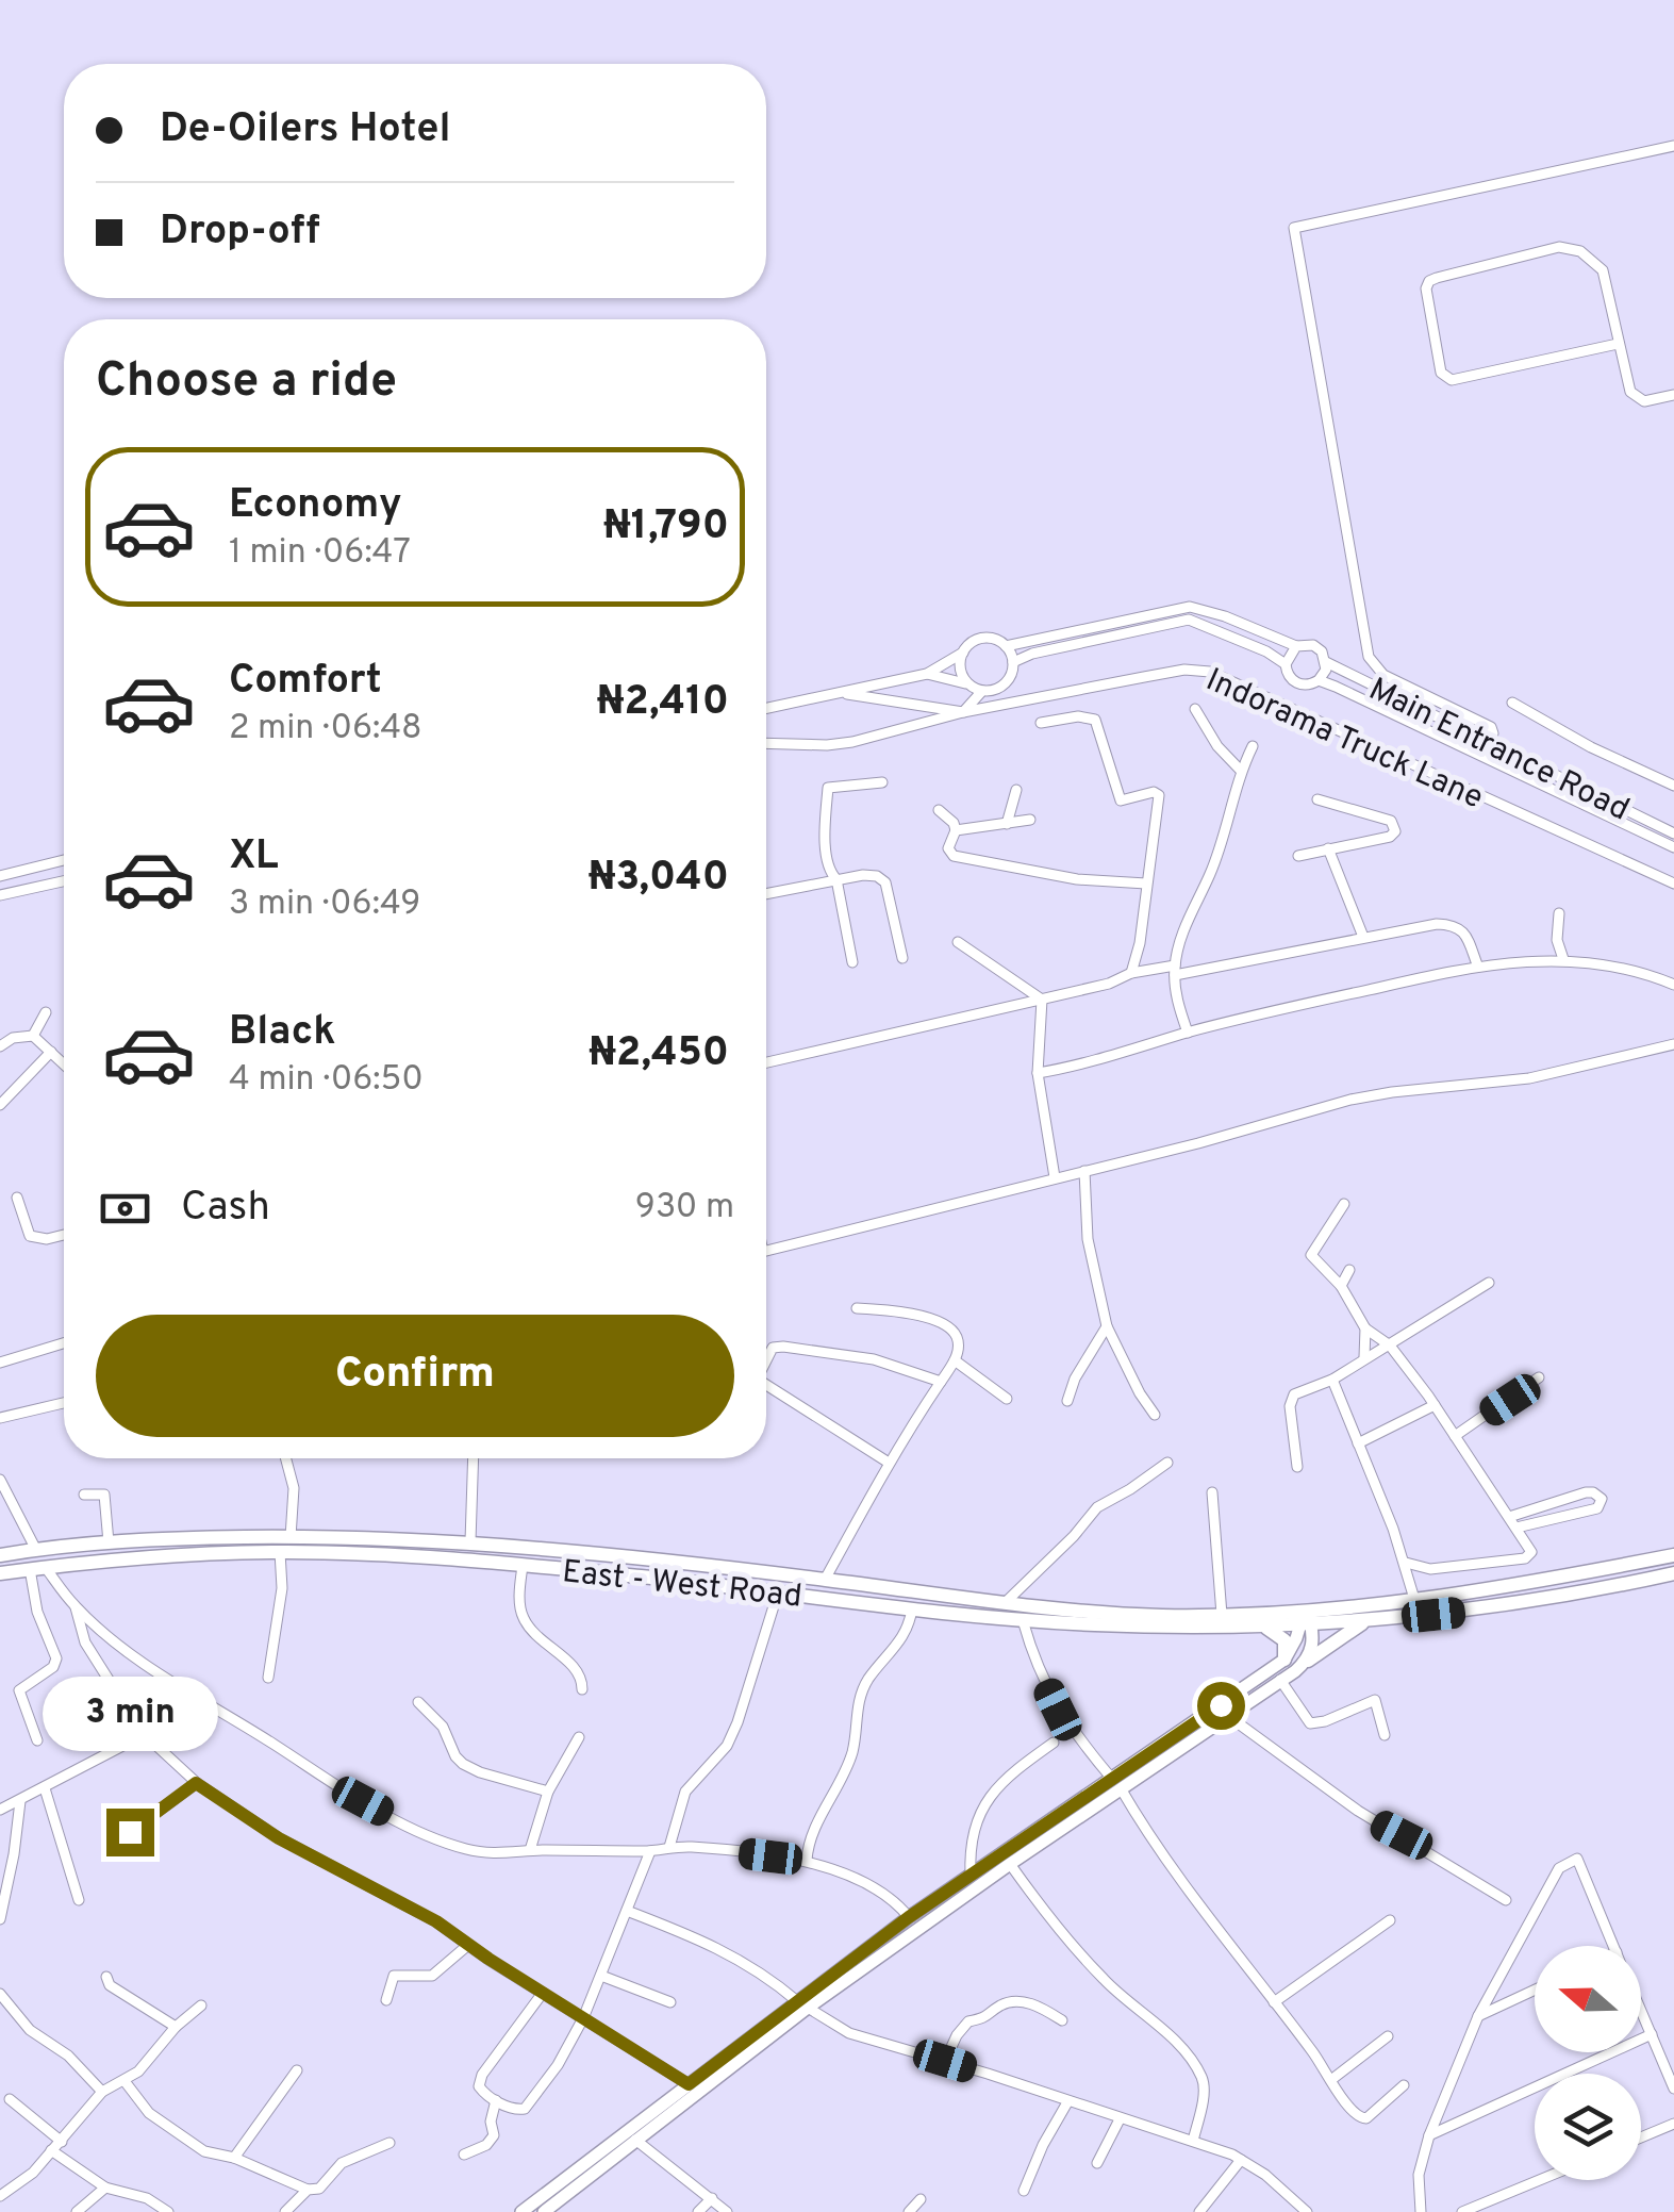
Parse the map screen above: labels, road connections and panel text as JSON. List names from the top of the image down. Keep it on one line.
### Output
{"streets":{"main road":["East - West Road"],"street":["Indorama Truck Lane","Main Entrance Road"]},"north":"left","page":{"banner":["De-Oilers Hotel","Drop-off"],"heading":"Choose a ride","list":[{"name":"Economy","note":"1 min · 06:47","value":"₦1,790"},{"name":"Comfort","note":"2 min · 06:48","value":"₦2,410"},{"name":"XL","note":"3 min · 06:49","value":"₦3,040"},{"name":"Black","note":"4 min · 06:50","value":"₦2,450"}],"pay":["Cash","930 m"],"buttons":"Confirm","bubble":"3 min"}}
